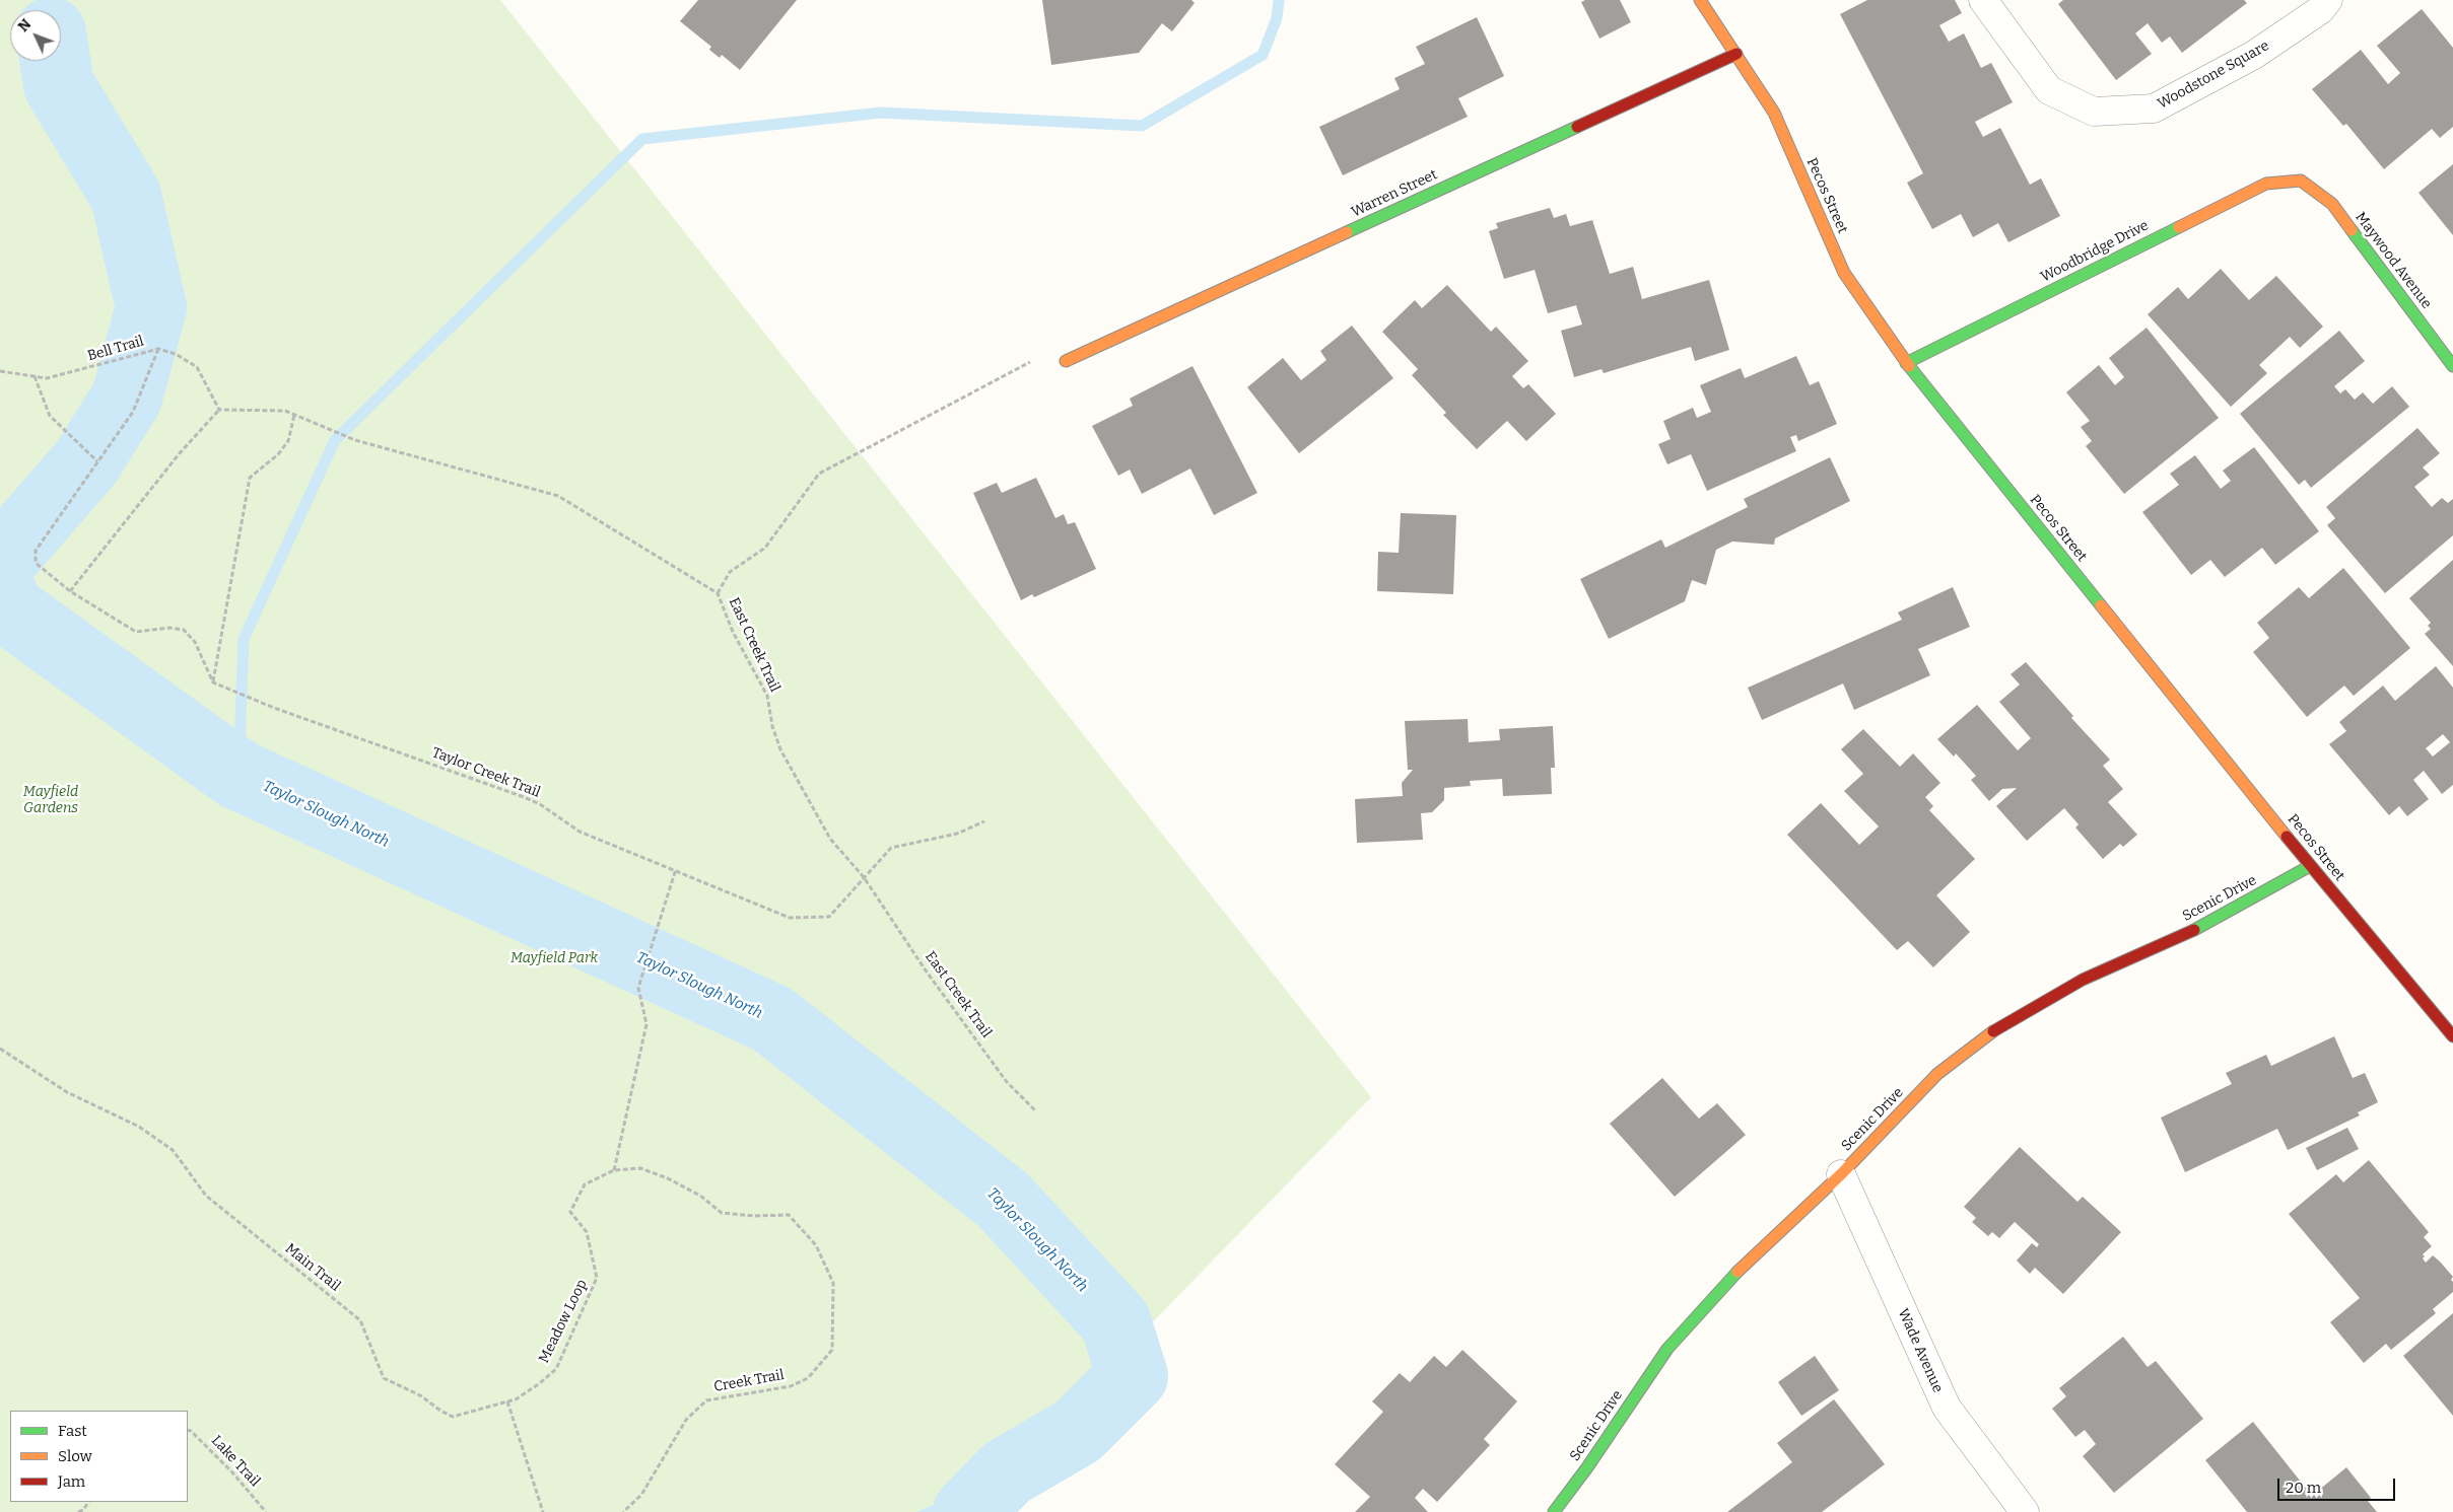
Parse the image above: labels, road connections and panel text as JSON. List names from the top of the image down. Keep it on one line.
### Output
{"streets":{"street":["Woodstone Square","Warren Street","Pecos Street","Woodbridge Drive","Maywood Avenue","Scenic Drive","Wade Avenue"],"path":["Bell Trail","East Creek Trail","Taylor Creek Trail","Main Trail","Meadow Loop","Creek Trail","Lake Trail"]},"crossings":[["Warren Street","Pecos Street"],["Pecos Street","Woodbridge Drive"],["Pecos Street","Scenic Drive"],["Woodbridge Drive","Maywood Avenue"],["East Creek Trail","Taylor Creek Trail"],["Scenic Drive","Wade Avenue"],["Main Trail","Meadow Loop"],["Meadow Loop","Creek Trail"]],"water":["Taylor Slough North"],"parks":["Mayfield Gardens","Mayfield Park"],"legend":["Fast","Slow","Jam"],"scale_bar":"20 m","north":"top left"}
